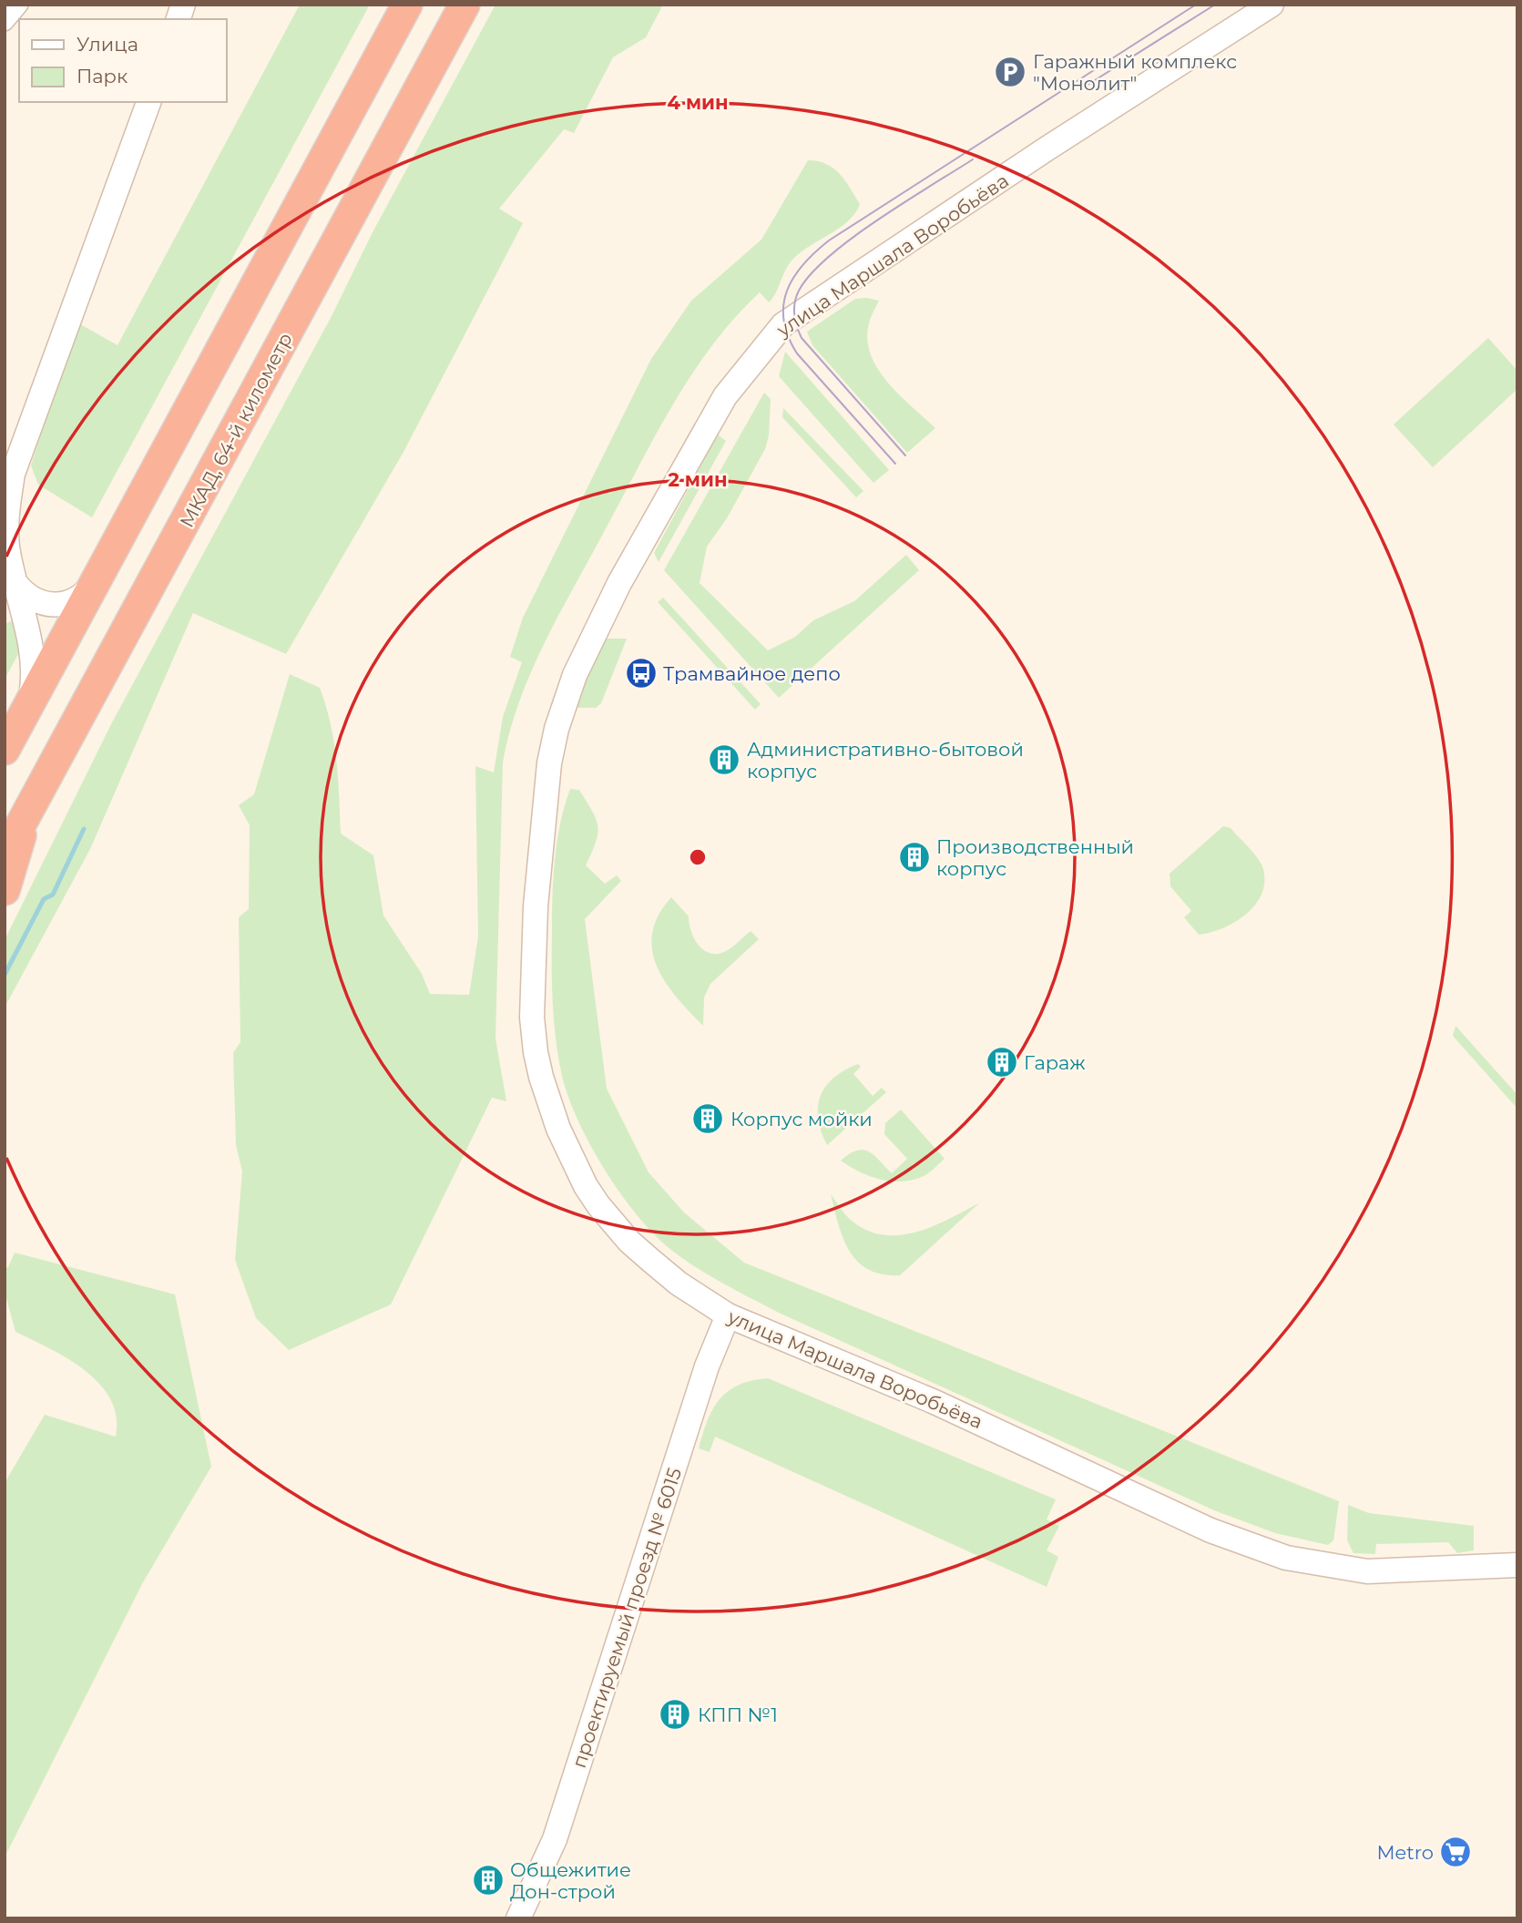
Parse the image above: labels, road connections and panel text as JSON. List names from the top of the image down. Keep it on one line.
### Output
{"streets":{"highway":["МКАД, 64-й километр"],"street":["улица Маршала Воробьёва","проектируемый проезд № 6015"]},"crossings":[["улица Маршала Воробьёва","проектируемый проезд № 6015"]],"places":{"parking":["Гаражный комплекс \"Монолит\""],"bus stop":["Трамвайное депо"],"building":["Административно-бытовой корпус","Производственный корпус","Гараж","Корпус мойки","КПП №1","Общежитие Дон-строй"],"supermarket":["Metro"]},"legend":["Улица","Парк"],"rings":["4 мин","2 мин"]}
